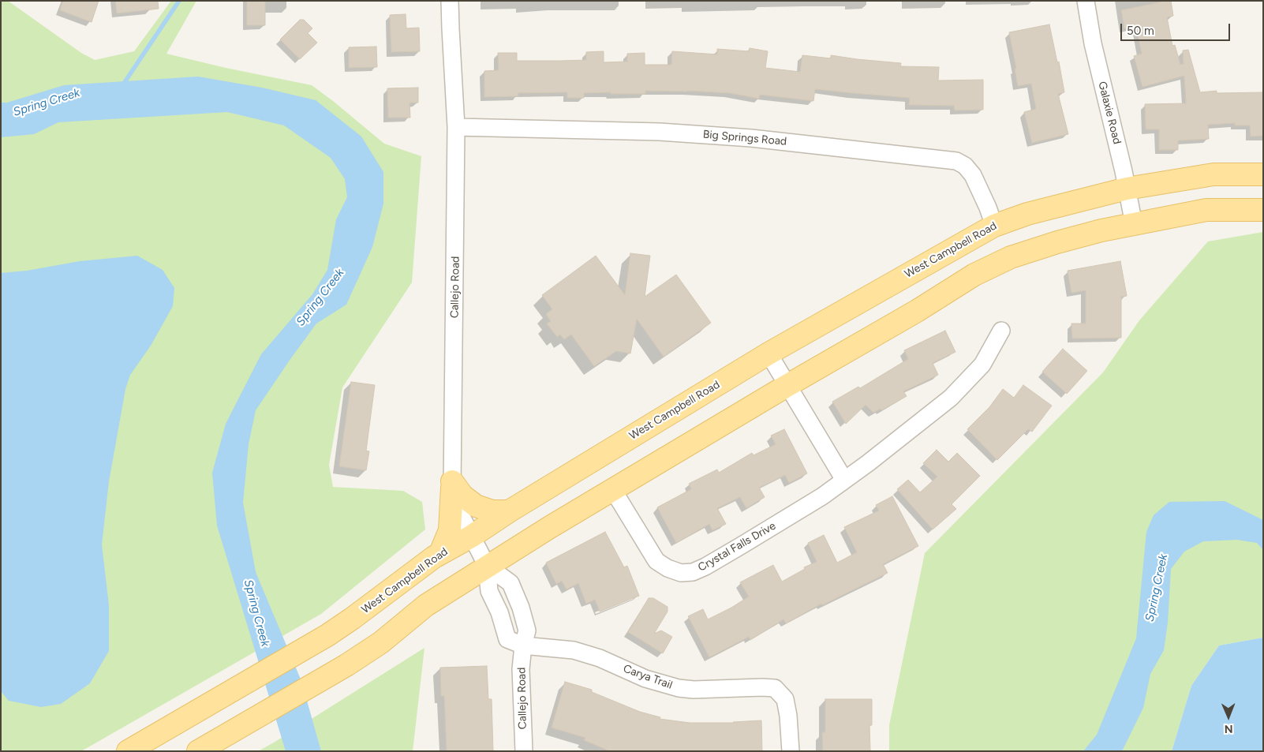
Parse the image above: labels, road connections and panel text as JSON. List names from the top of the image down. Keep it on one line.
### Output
{"streets":{"main road":["West Campbell Road"],"street":["Galaxie Road","Big Springs Road","Callejo Road","Crystal Falls Drive","Carya Trail"]},"crossings":[["Galaxie Road","West Campbell Road"],["Big Springs Road","West Campbell Road"],["Big Springs Road","Callejo Road"],["West Campbell Road","Callejo Road"],["Callejo Road","Carya Trail"]],"water":["Spring Creek"],"scale_bar":"50 m","north":"bottom"}
